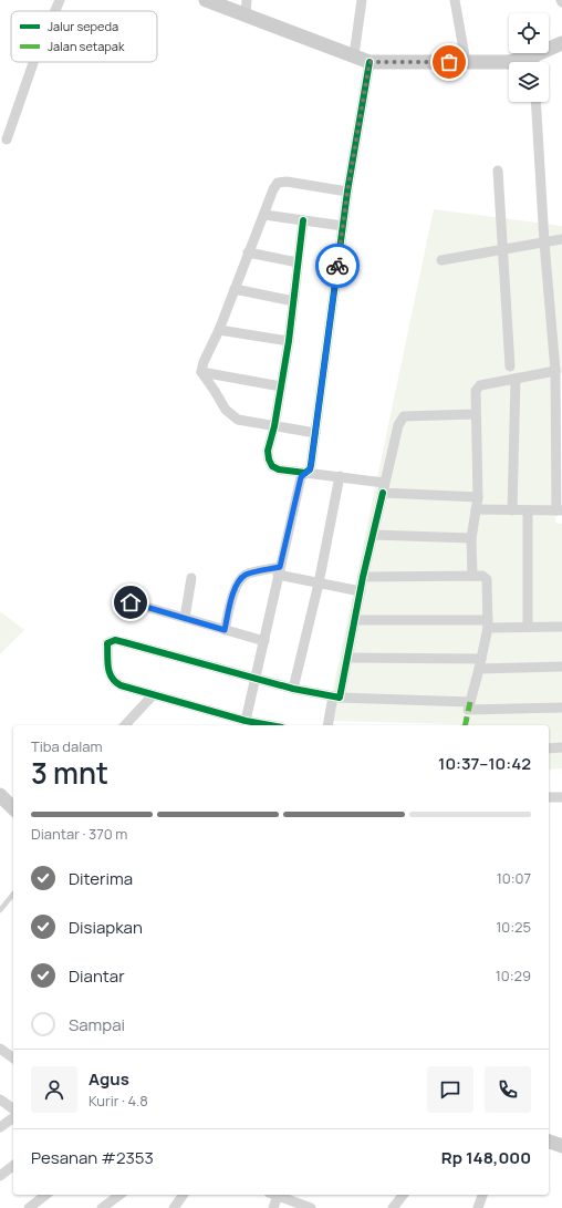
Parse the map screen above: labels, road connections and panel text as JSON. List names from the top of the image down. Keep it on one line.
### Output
{"legend":["Jalur sepeda","Jalan setapak"],"page":{"heading":["3 mnt","Tiba dalam","10:37–10:42"],"panel":["Agus","Kurir · 4.8","Pesanan #2353","Rp 148,000"],"bar":"Diantar · 370 m","list":[["Diterima","10:07"],["Disiapkan","10:25"],["Diantar","10:29"],"Sampai"]}}
